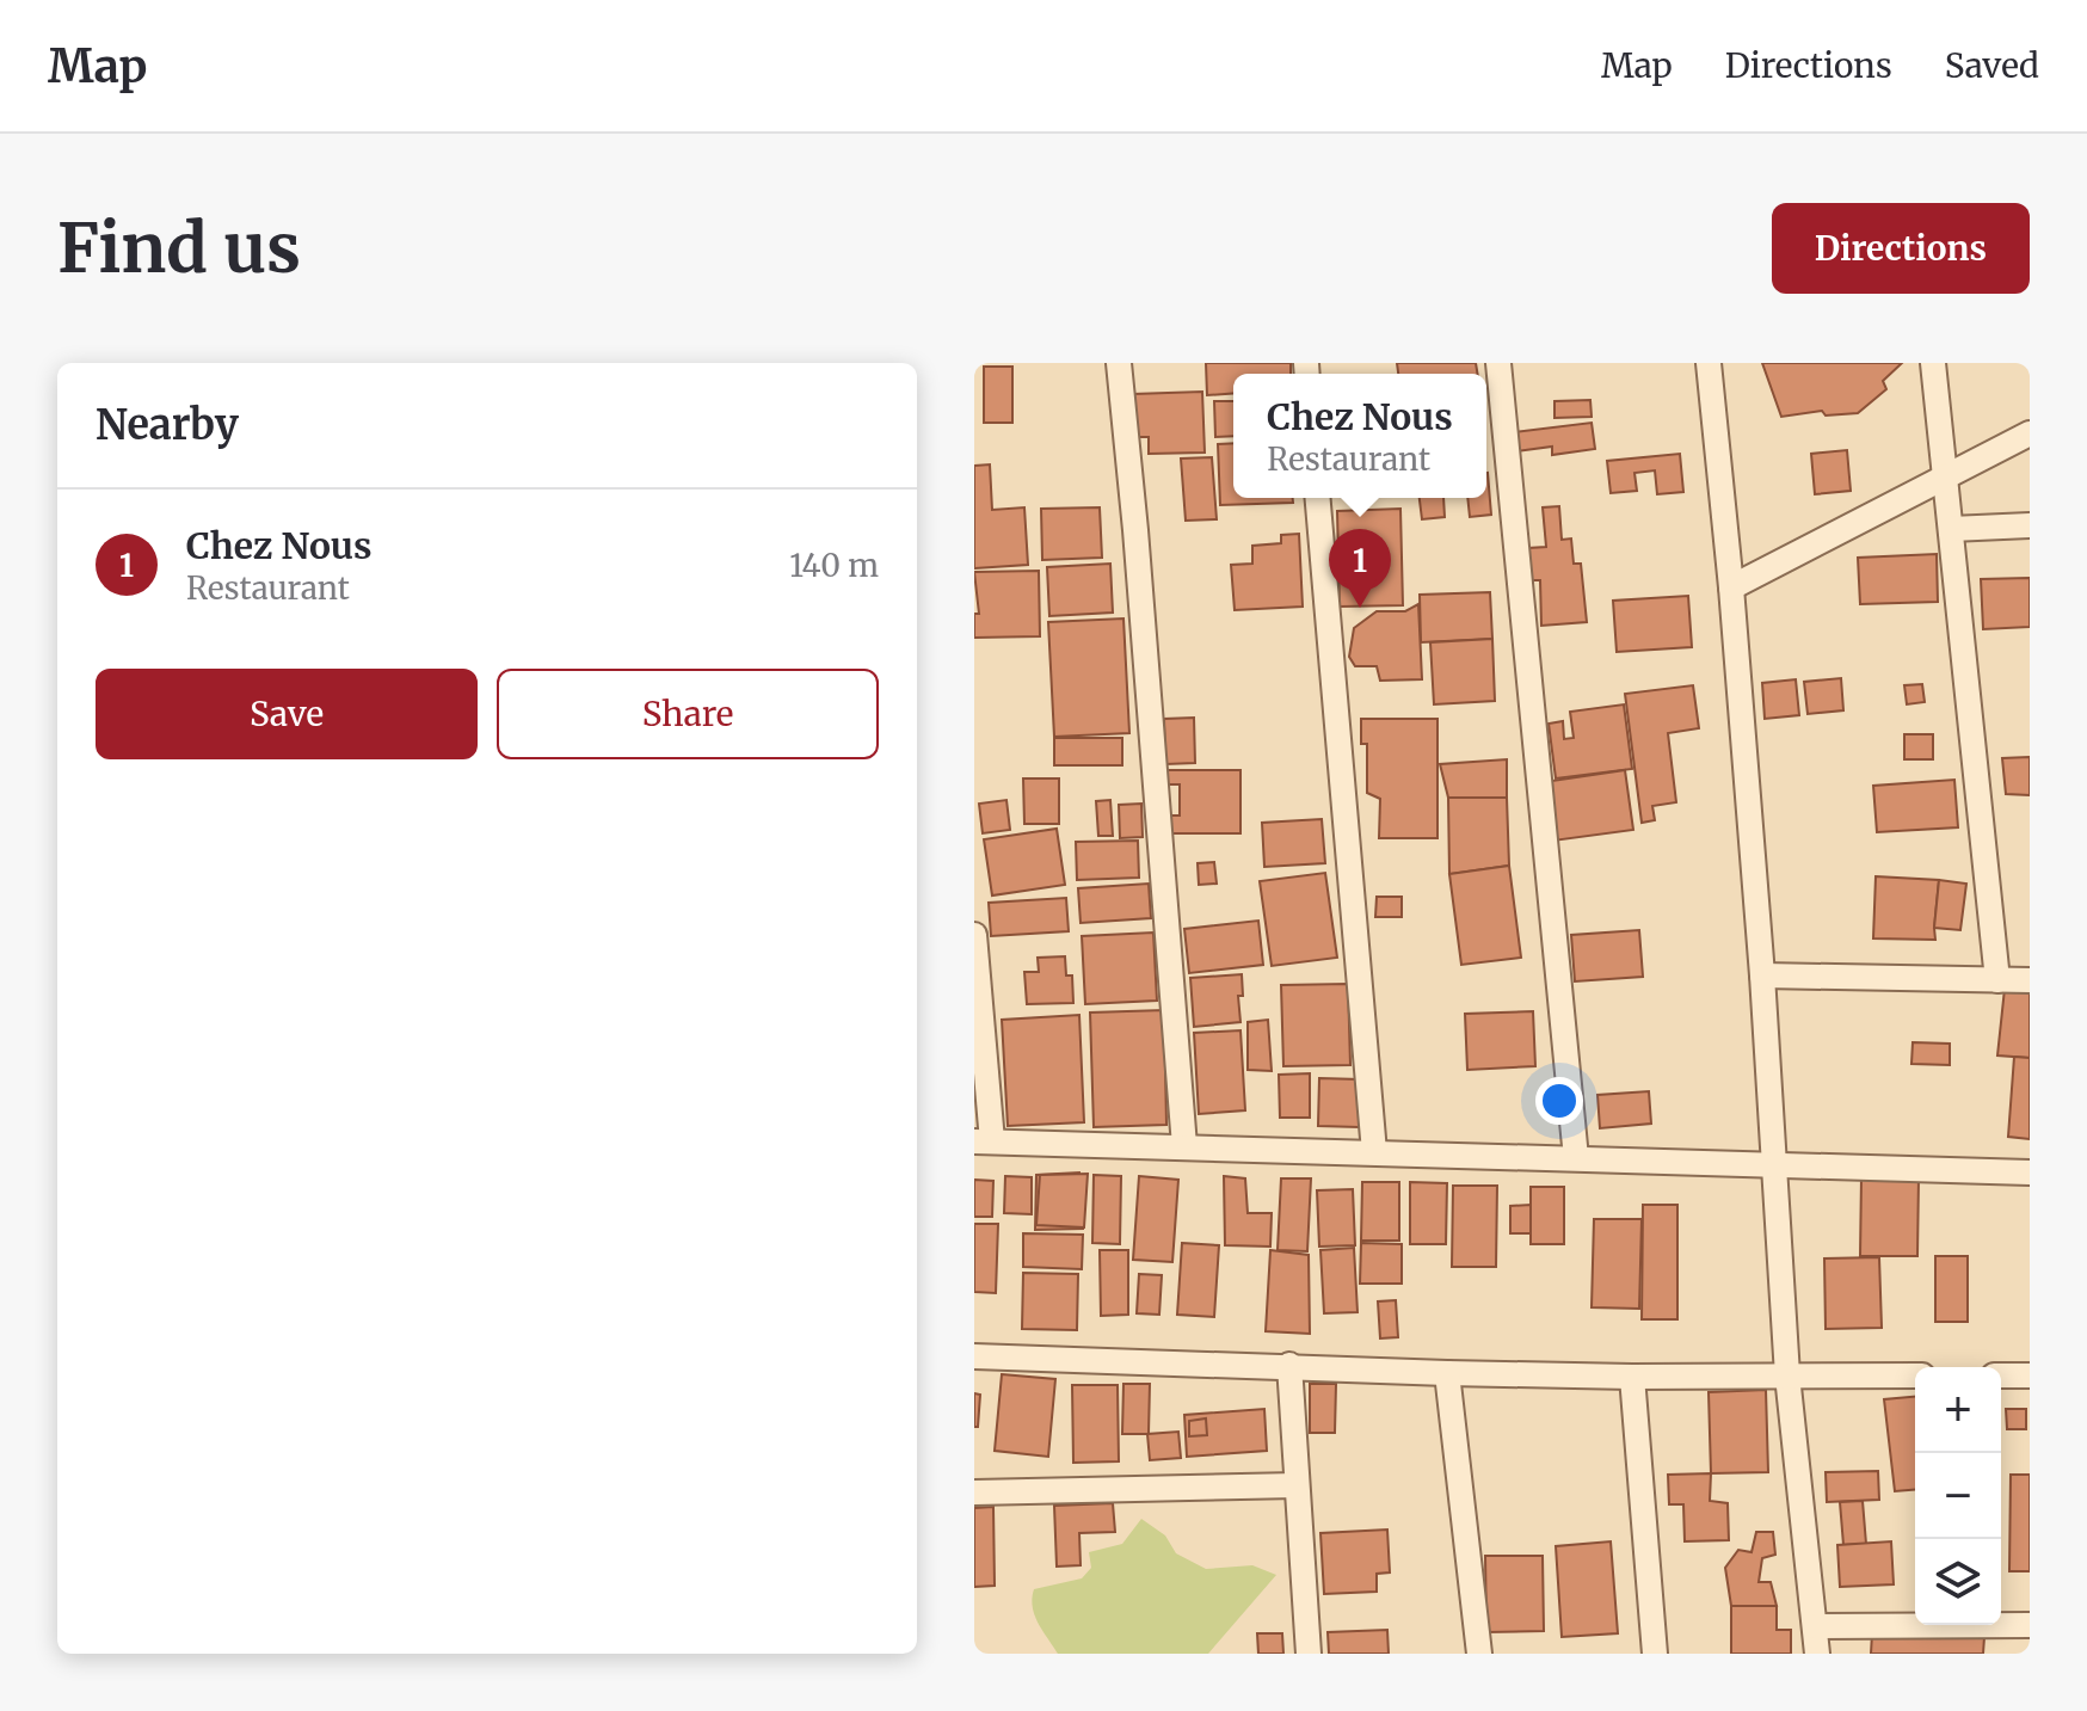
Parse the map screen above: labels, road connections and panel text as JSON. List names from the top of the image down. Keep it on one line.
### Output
{"page":{"header":"Map","nav":["Map","Directions","Saved"],"buttons":["Directions",["Save","Share"]],"title":"Find us","heading":"Nearby","popup":["Chez Nous","Restaurant"],"list":[{"mark":"1","name":"Chez Nous","note":"Restaurant","value":"140 m"}],"pins":"1","map_buttons":["+","−"]}}
